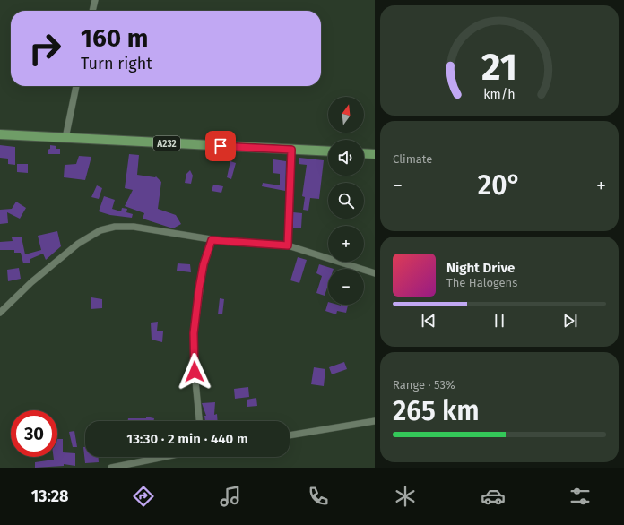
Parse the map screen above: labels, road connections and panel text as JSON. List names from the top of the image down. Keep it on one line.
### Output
{"streets":{"main road":["A232"]},"north":"top","page":{"turn":["160 m","Turn right"],"map_buttons":["+","−"],"tile":["Climate",["Range · 53%","265 km"]],"heat":["−","20°","+"],"song":["Night Drive","The Halogens"],"limit":"30","trip":"13:30 · 2 min · 440 m","tabs":"13:28","gauge":["21","km/h"]}}
